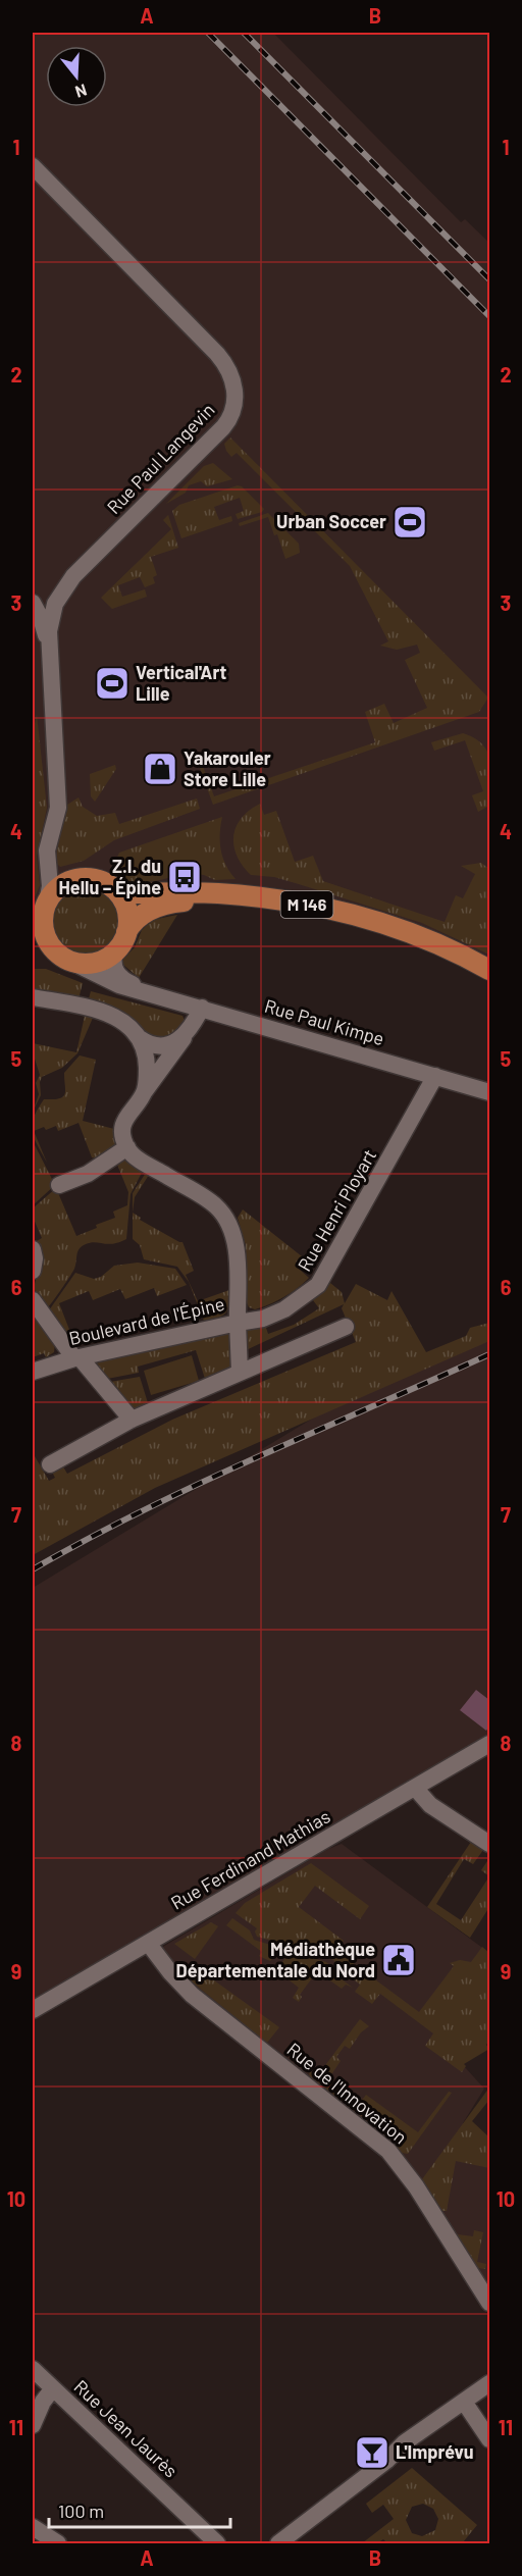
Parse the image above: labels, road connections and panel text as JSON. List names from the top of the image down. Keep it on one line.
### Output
{"streets":{"main road":["M 146"],"street":["Rue Paul Langevin","Rue Paul Kimpe","Rue Henri Ployart","Boulevard de l'Épine","Rue Ferdinand Mathias","Rue de l'Innovation","Rue Jean Jaurès"]},"crossings":[["Rue Paul Langevin","M 146"],["Rue Paul Langevin","Rue Paul Kimpe"],["M 146","Rue Paul Kimpe"],["Rue Paul Kimpe","Rue Henri Ployart"],["Rue Henri Ployart","Boulevard de l'Épine"],["Rue Ferdinand Mathias","Rue de l'Innovation"]],"places":{"sports":["Urban Soccer","Vertical'Art Lille"],"shop":["Yakarouler Store Lille"],"bus stop":["Z.I. du Hellu – Épine"],"public building":["Médiathèque Départementale du Nord"],"bar":["L'Imprévu"]},"scale_bar":"100 m","north":"bottom","grid":{"columns":["A","B"],"rows":["1","2","3","4","5","6","7","8","9","10","11"]}}
